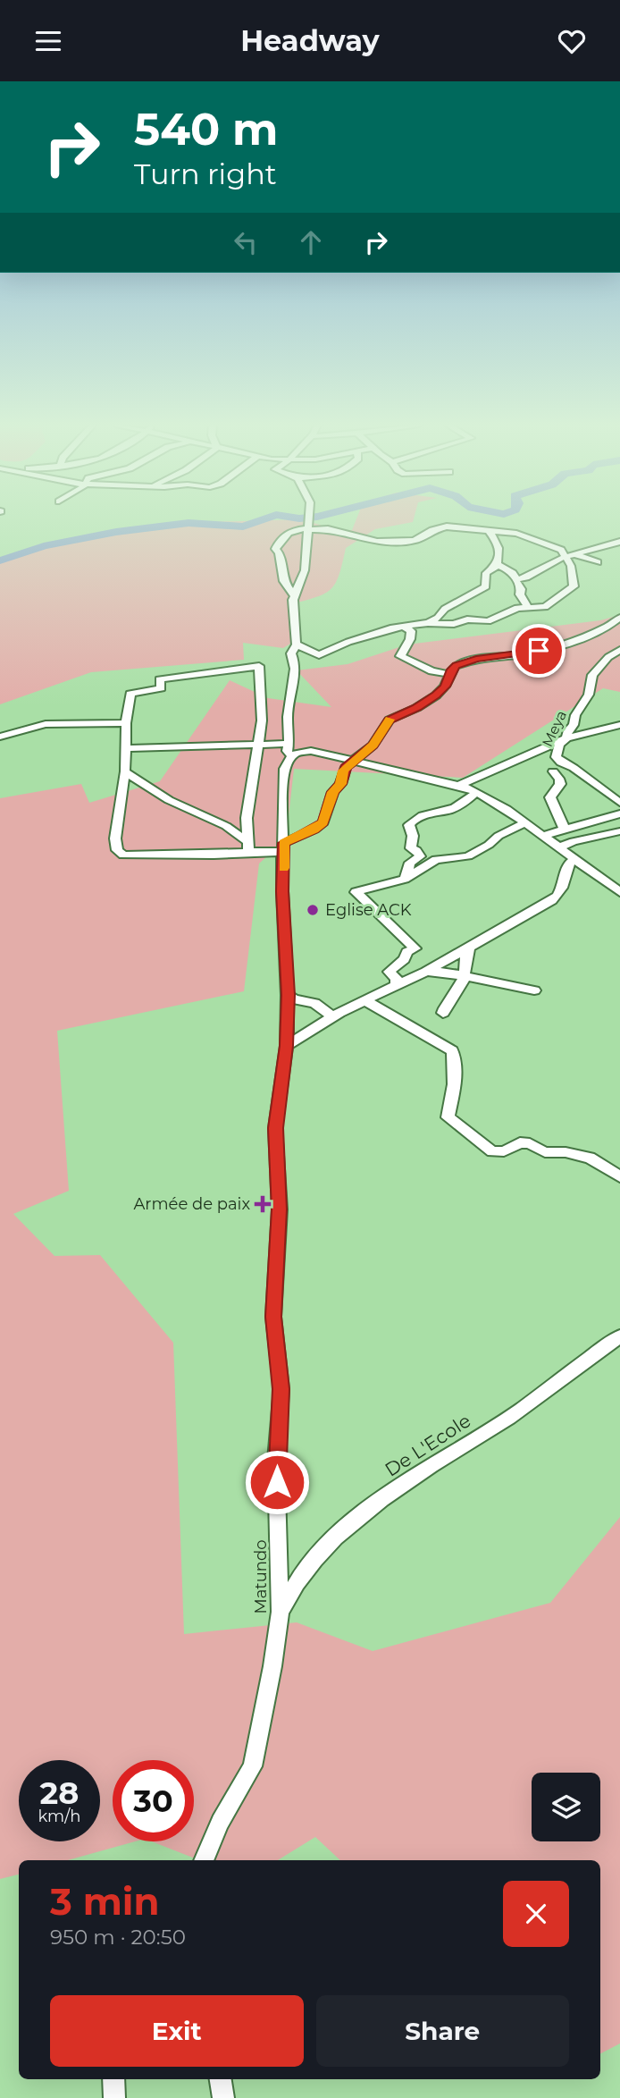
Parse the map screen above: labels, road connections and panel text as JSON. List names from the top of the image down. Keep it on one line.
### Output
{"streets":{"street":["Meya","De L'Ecole","Matundo"]},"crossings":[["De L'Ecole","Matundo"]],"places":{"other":["Eglise ACK"],"health":["Armée de paix"]},"page":{"header":"Headway","turn":["540 m","Turn right"],"speed":"28 km/h","limit":"30","heading":["3 min","950 m · 20:50"],"buttons":["Exit","Share"]}}
